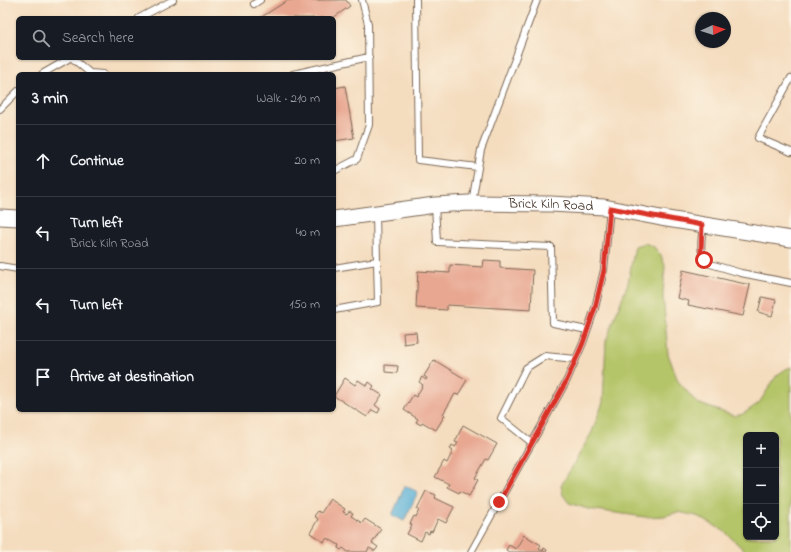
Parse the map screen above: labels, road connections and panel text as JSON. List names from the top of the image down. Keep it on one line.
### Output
{"streets":{"street":["Brick Kiln Road"]},"north":"right","page":{"search":"Search here","heading":["3 min","Walk · 210 m"],"list":[["Continue","20 m"],["Turn left","Brick Kiln Road","40 m"],["Turn left","150 m"],"Arrive at destination"],"map_buttons":["+","−"]}}
